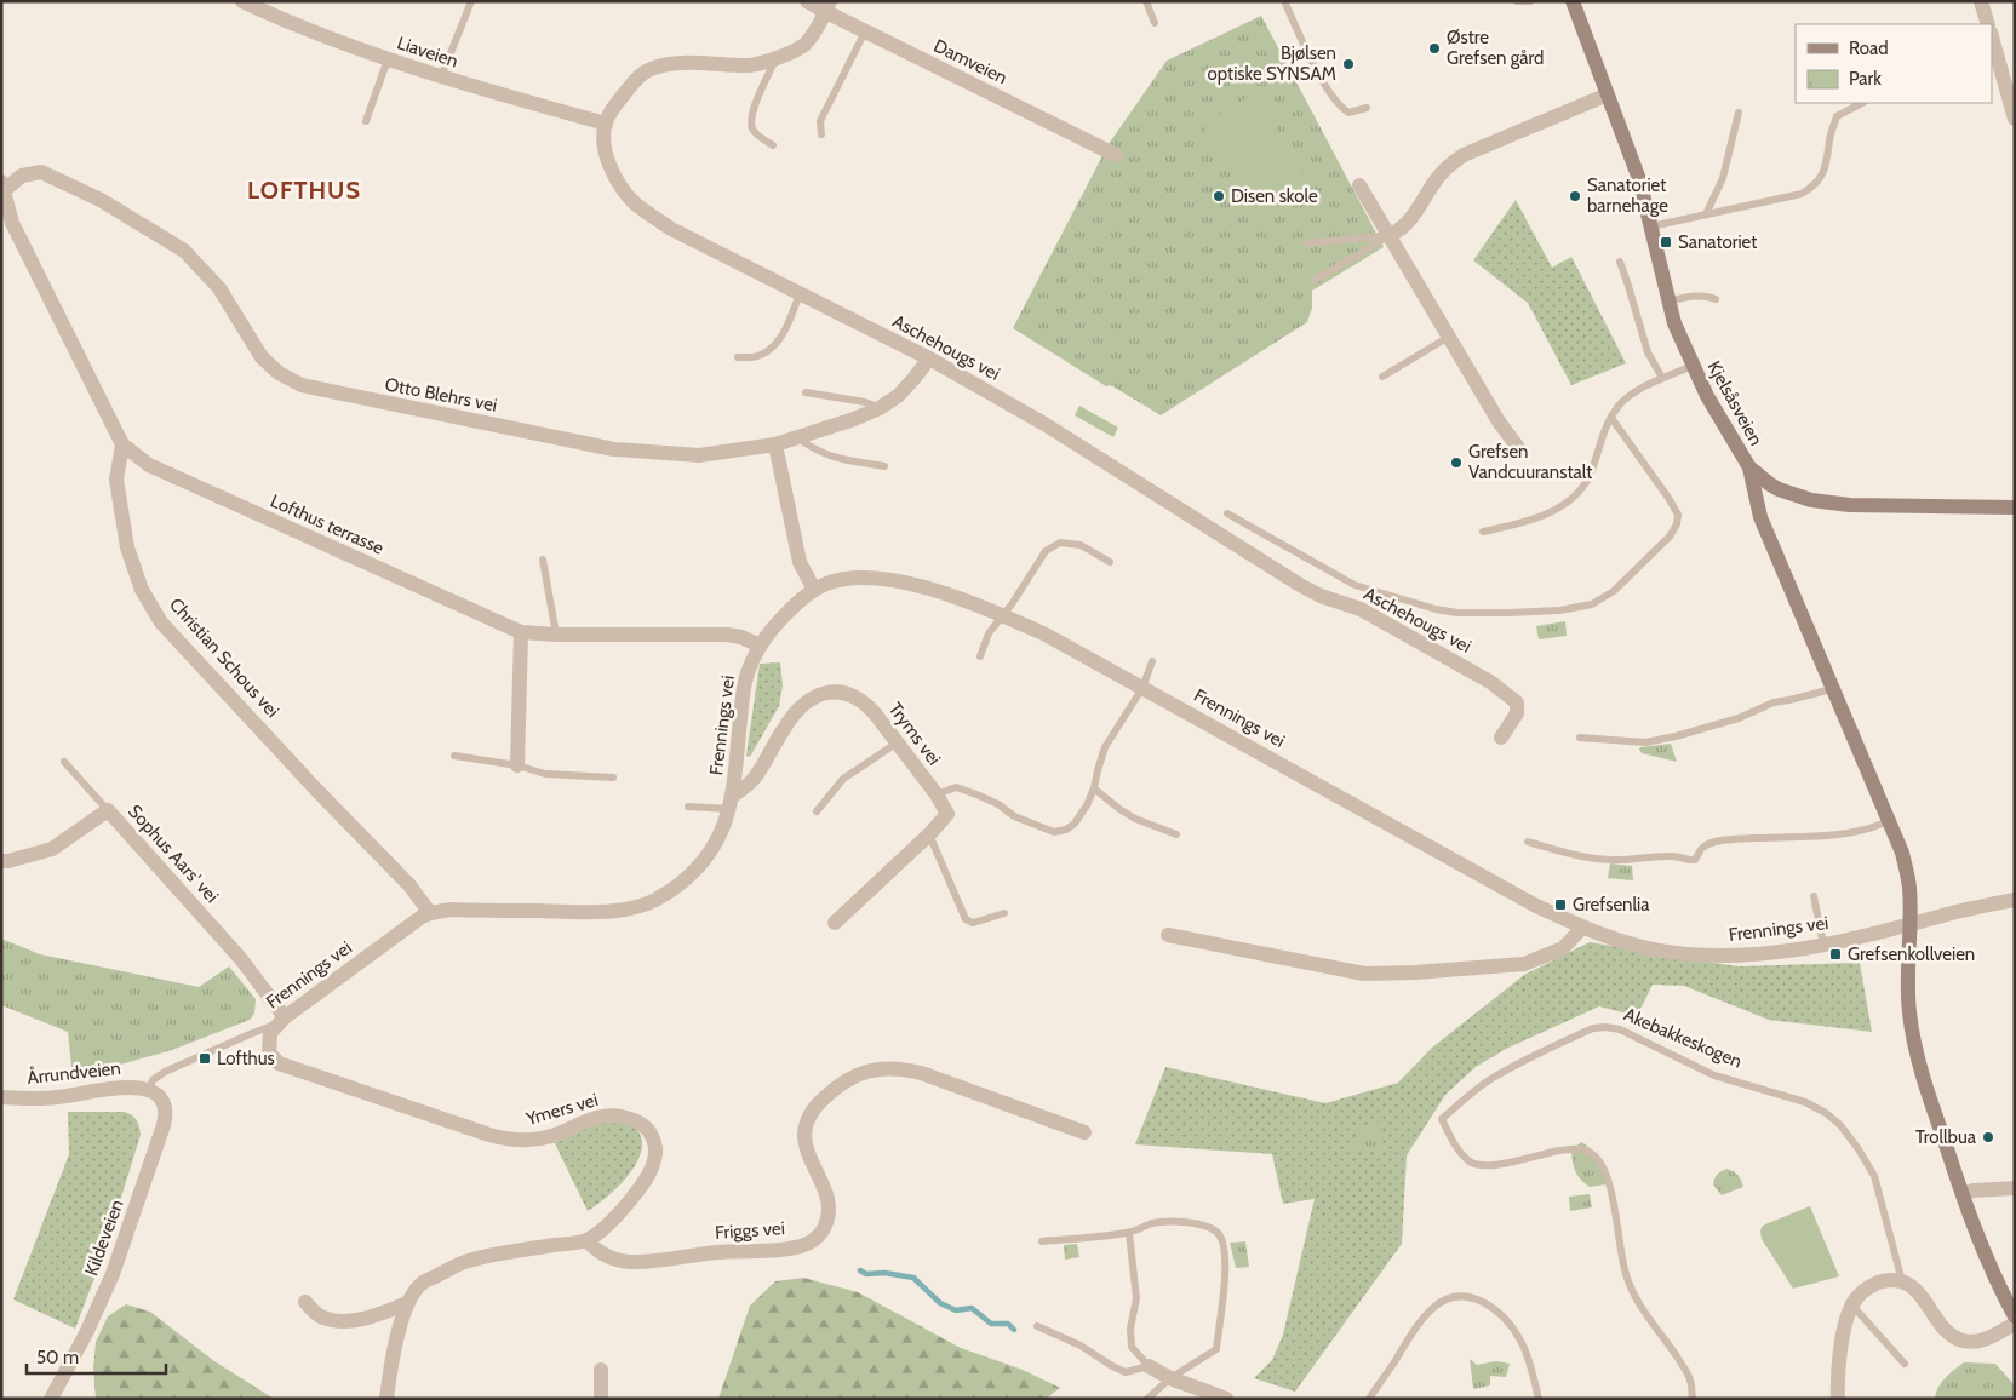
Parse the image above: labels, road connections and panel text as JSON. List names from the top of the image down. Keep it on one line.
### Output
{"streets":{"street":["Liaveien","Damveien","Aschehougs vei","Otto Blehrs vei","Kjelsåsveien","Lofthus terrasse","Christian Schous vei","Frennings vei","Tryms vei","Sophus Aars' vei","Årrundveien","Ymers vei","Friggs vei","Kildeveien"],"lane":["Akebakkeskogen"]},"crossings":[["Liaveien","Aschehougs vei"],["Aschehougs vei","Otto Blehrs vei"],["Lofthus terrasse","Christian Schous vei"],["Lofthus terrasse","Frennings vei"],["Christian Schous vei","Frennings vei"],["Frennings vei","Tryms vei"],["Frennings vei","Sophus Aars' vei"],["Frennings vei","Årrundveien"],["Frennings vei","Ymers vei"],["Frennings vei","Kildeveien"],["Sophus Aars' vei","Ymers vei"],["Årrundveien","Kildeveien"],["Ymers vei","Friggs vei"]],"districts":["LOFTHUS"],"places":{"other":["Østre Grefsen gård","Bjølsen optiske SYNSAM","Disen skole","Sanatoriet barnehage","Grefsen Vandcuuranstalt","Trollbua"],"transit":["Sanatoriet","Grefsenlia","Grefsenkollveien","Lofthus"]},"legend":["Road","Park"],"scale_bar":"50 m"}
